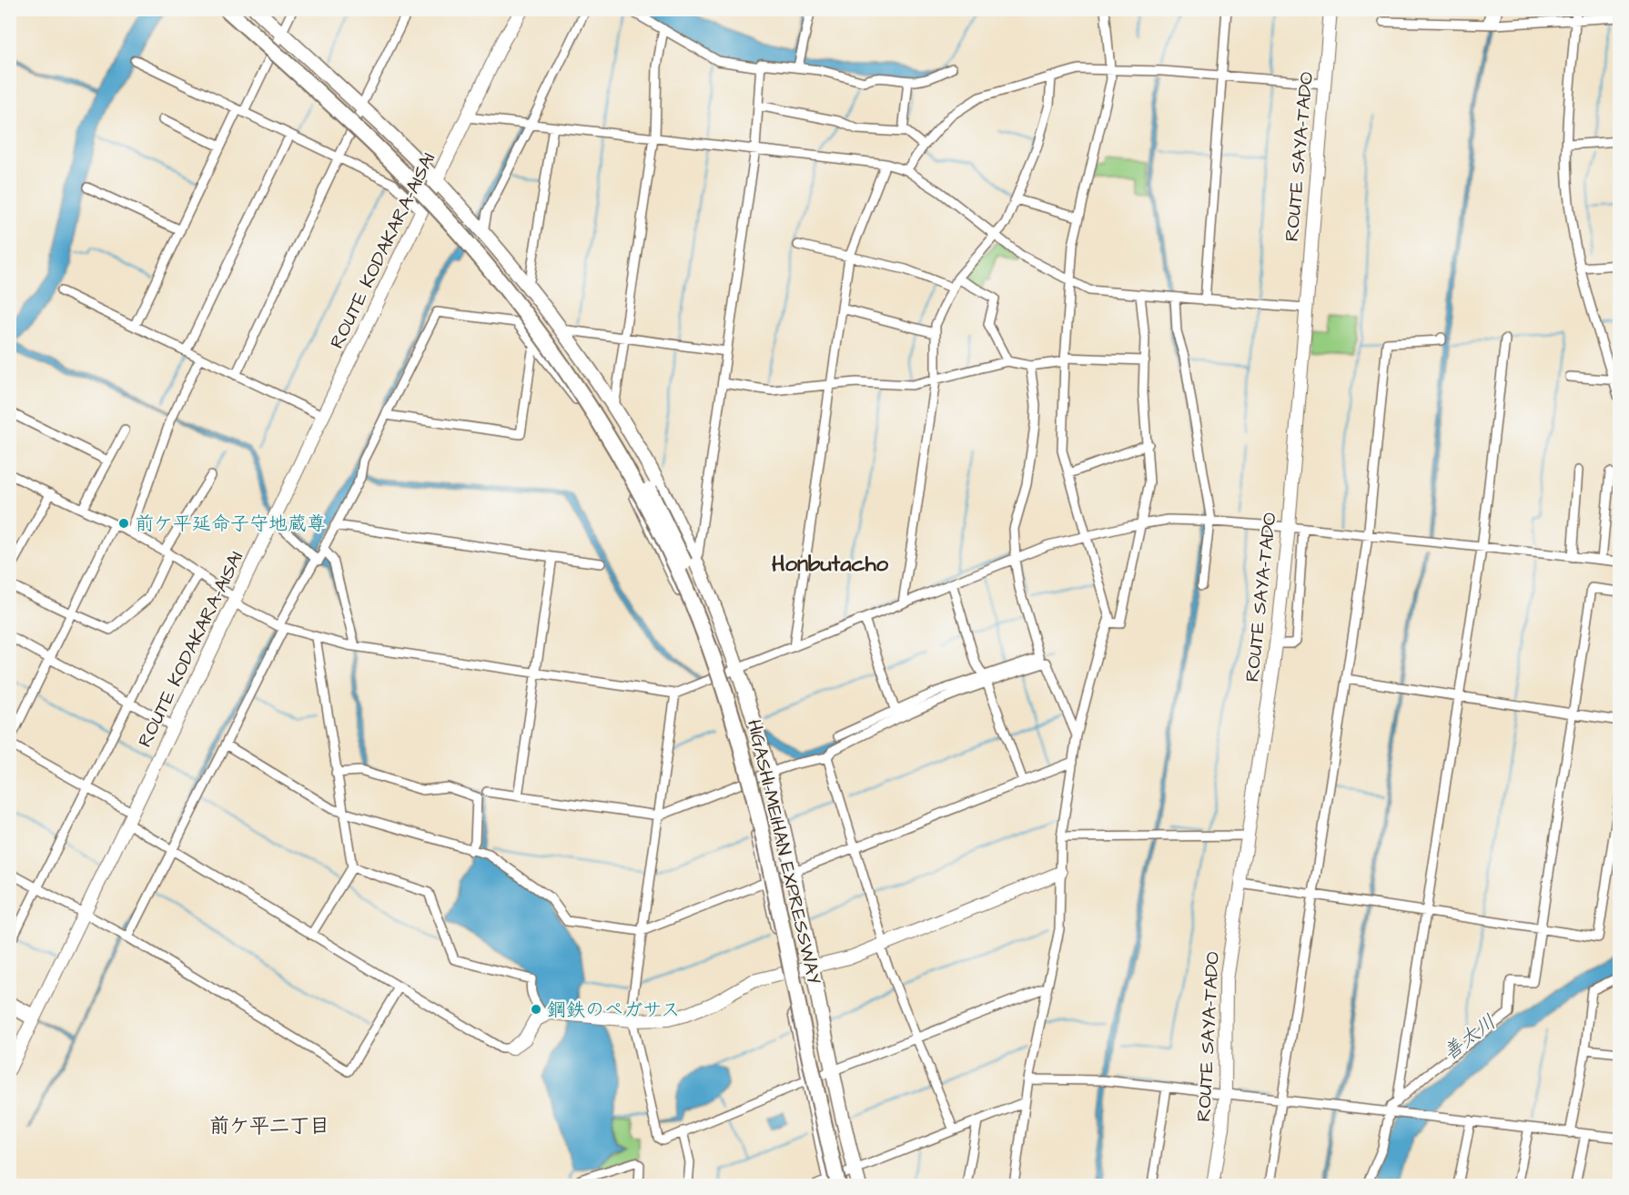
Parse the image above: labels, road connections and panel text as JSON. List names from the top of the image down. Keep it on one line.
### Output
{"streets":{"highway":["HIGASHI-MEIHAN EXPRESSWAY"],"main road":["ROUTE SAYA-TADO","ROUTE KODAKARA-AISAI"]},"districts":["Honbutacho","前ケ平二丁目"],"water":["善太川"],"places":["前ケ平延命子守地蔵尊","鋼鉄のペガサス"]}
